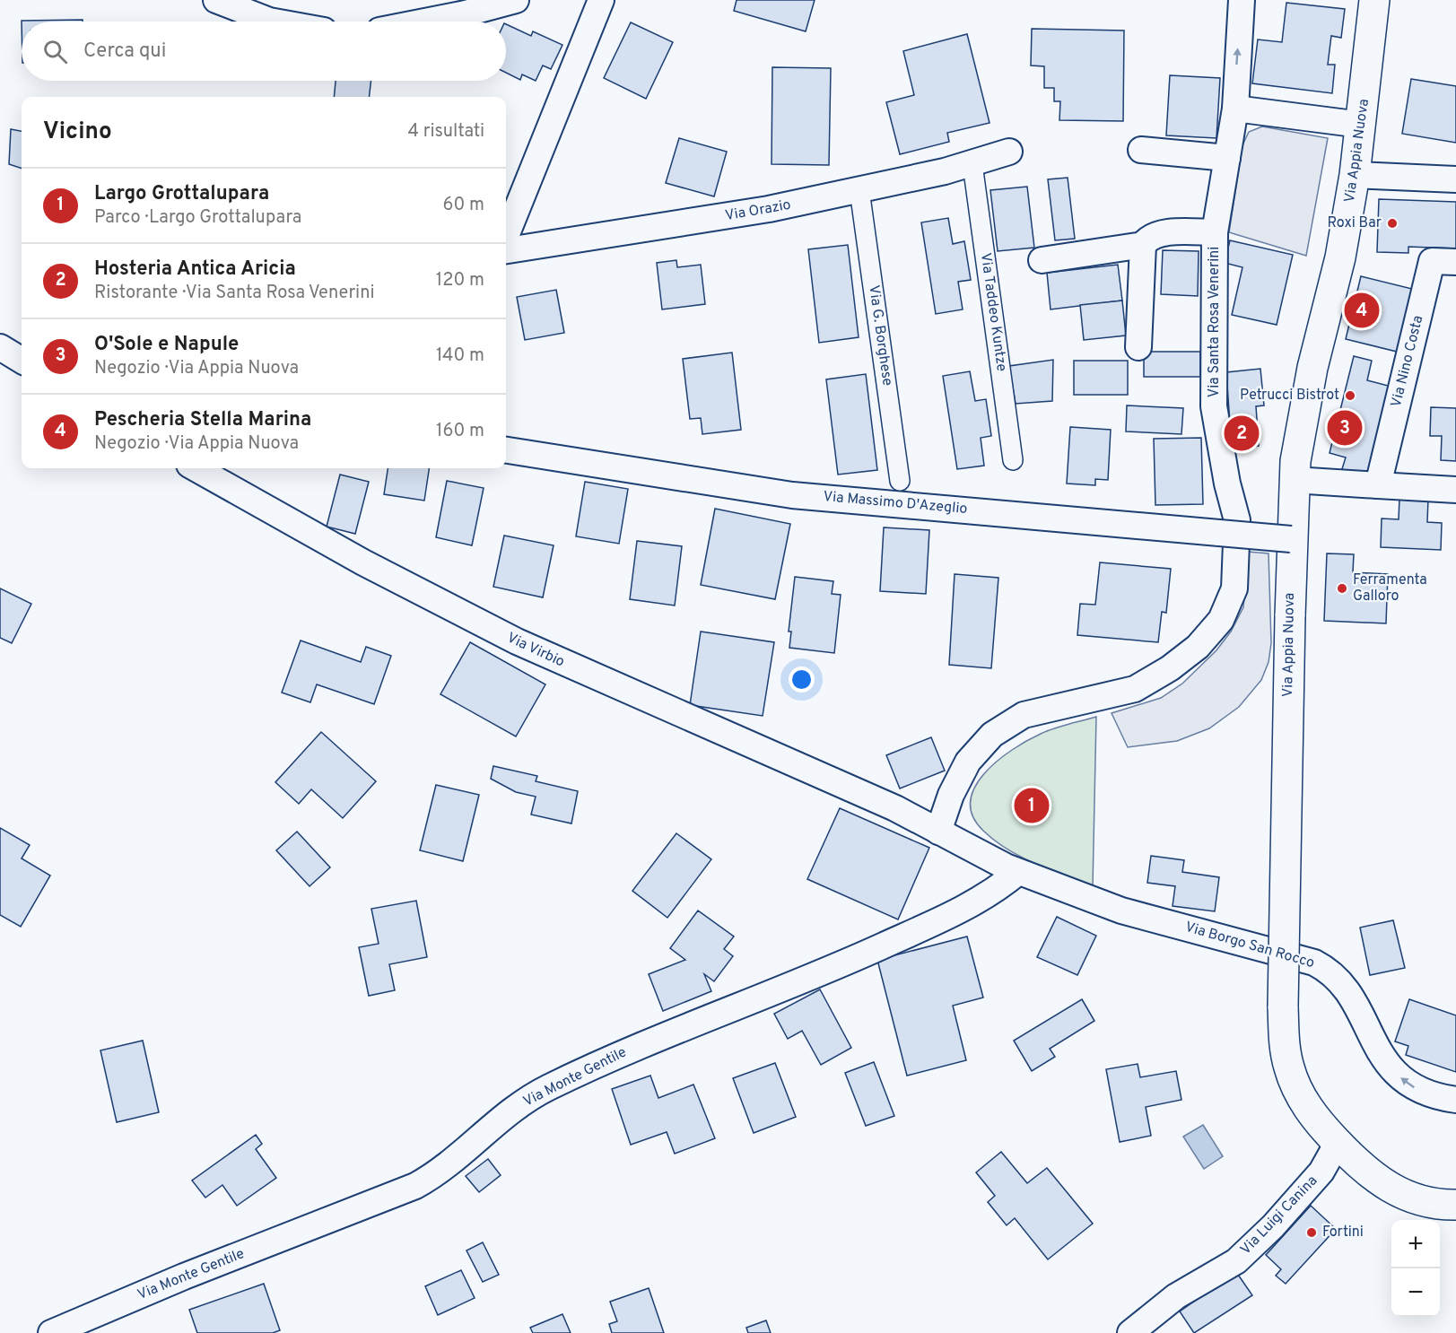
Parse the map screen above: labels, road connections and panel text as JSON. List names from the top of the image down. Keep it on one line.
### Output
{"streets":{"main road":["Via Appia Nuova"],"street":["Via Orazio","Via Taddeo Kuntze","Via Santa Rosa Venerini","Via G. Borghese","Via Nino Costa","Via Massimo D'Azeglio","Via Virbio","Via Borgo San Rocco","Via Monte Gentile","Via Luigi Canina"]},"crossings":[["Via Appia Nuova","Via Massimo D'Azeglio"],["Via Appia Nuova","Via Luigi Canina"],["Via Orazio","Via Taddeo Kuntze"],["Via Orazio","Via G. Borghese"],["Via Santa Rosa Venerini","Via Virbio"],["Via Santa Rosa Venerini","Via Borgo San Rocco"],["Via Virbio","Via Borgo San Rocco"],["Via Borgo San Rocco","Via Monte Gentile"]],"one_way":["Via Borgo San Rocco"],"places":["Roxi Bar","Petrucci Bistrot","Ferramenta Galloro","Fortini"],"page":{"search":"Cerca qui","heading":["Vicino","4 risultati"],"list":[{"mark":"1","name":"Largo Grottalupara","note":"Parco · Largo Grottalupara","value":"60 m"},{"mark":"2","name":"Hosteria Antica Aricia","note":"Ristorante · Via Santa Rosa Venerini","value":"120 m"},{"mark":"3","name":"O'Sole e Napule","note":"Negozio · Via Appia Nuova","value":"140 m"},{"mark":"4","name":"Pescheria Stella Marina","note":"Negozio · Via Appia Nuova","value":"160 m"}],"pins":["4","3","2","1"],"map_buttons":["+","−"]}}
